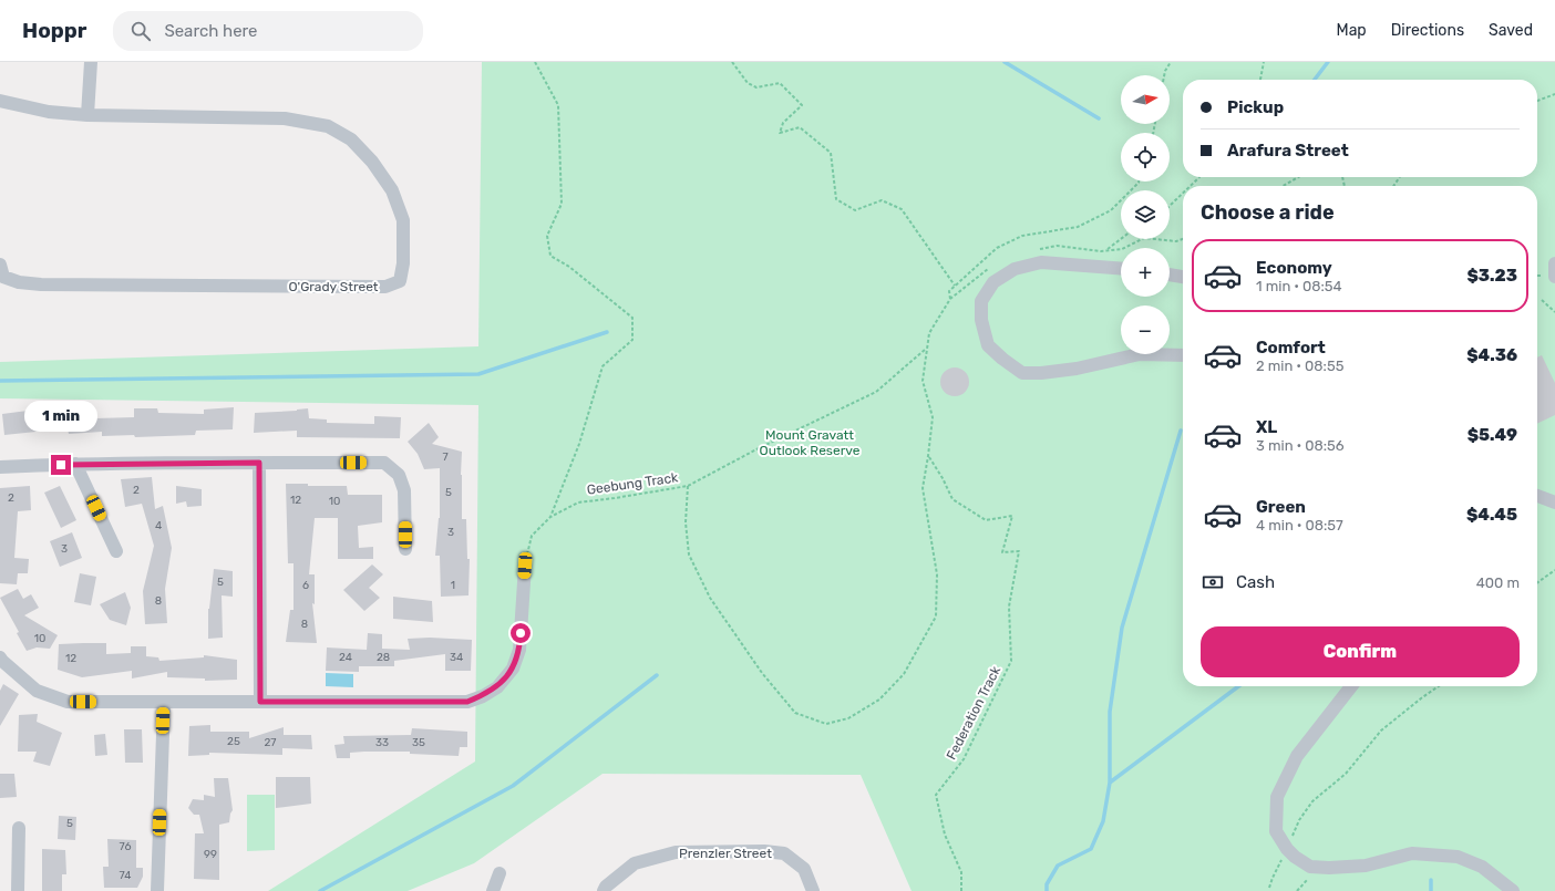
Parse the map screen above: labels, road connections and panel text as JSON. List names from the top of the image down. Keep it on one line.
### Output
{"streets":{"street":["O'Grady Street","Prenzler Street"],"path":["Geebung Track","Federation Track"]},"crossings":[["Geebung Track","Federation Track"]],"parks":["Mount Gravatt Outlook Reserve"],"house_numbers":["7","2","5","2","12","10","4","3","3","5","6","1","8","8","10","24","28","34","12","25","27","33","35","5","76","99","74"],"north":"right","page":{"header":"Hoppr","search":"Search here","nav":["Map","Directions","Saved"],"map_buttons":["+","−"],"banner":["Pickup","Arafura Street"],"heading":"Choose a ride","list":[{"name":"Economy","note":"1 min · 08:54","value":"$3.23"},{"name":"Comfort","note":"2 min · 08:55","value":"$4.36"},{"name":"XL","note":"3 min · 08:56","value":"$5.49"},{"name":"Green","note":"4 min · 08:57","value":"$4.45"}],"bubble":"1 min","pay":["Cash","400 m"],"buttons":"Confirm"}}
